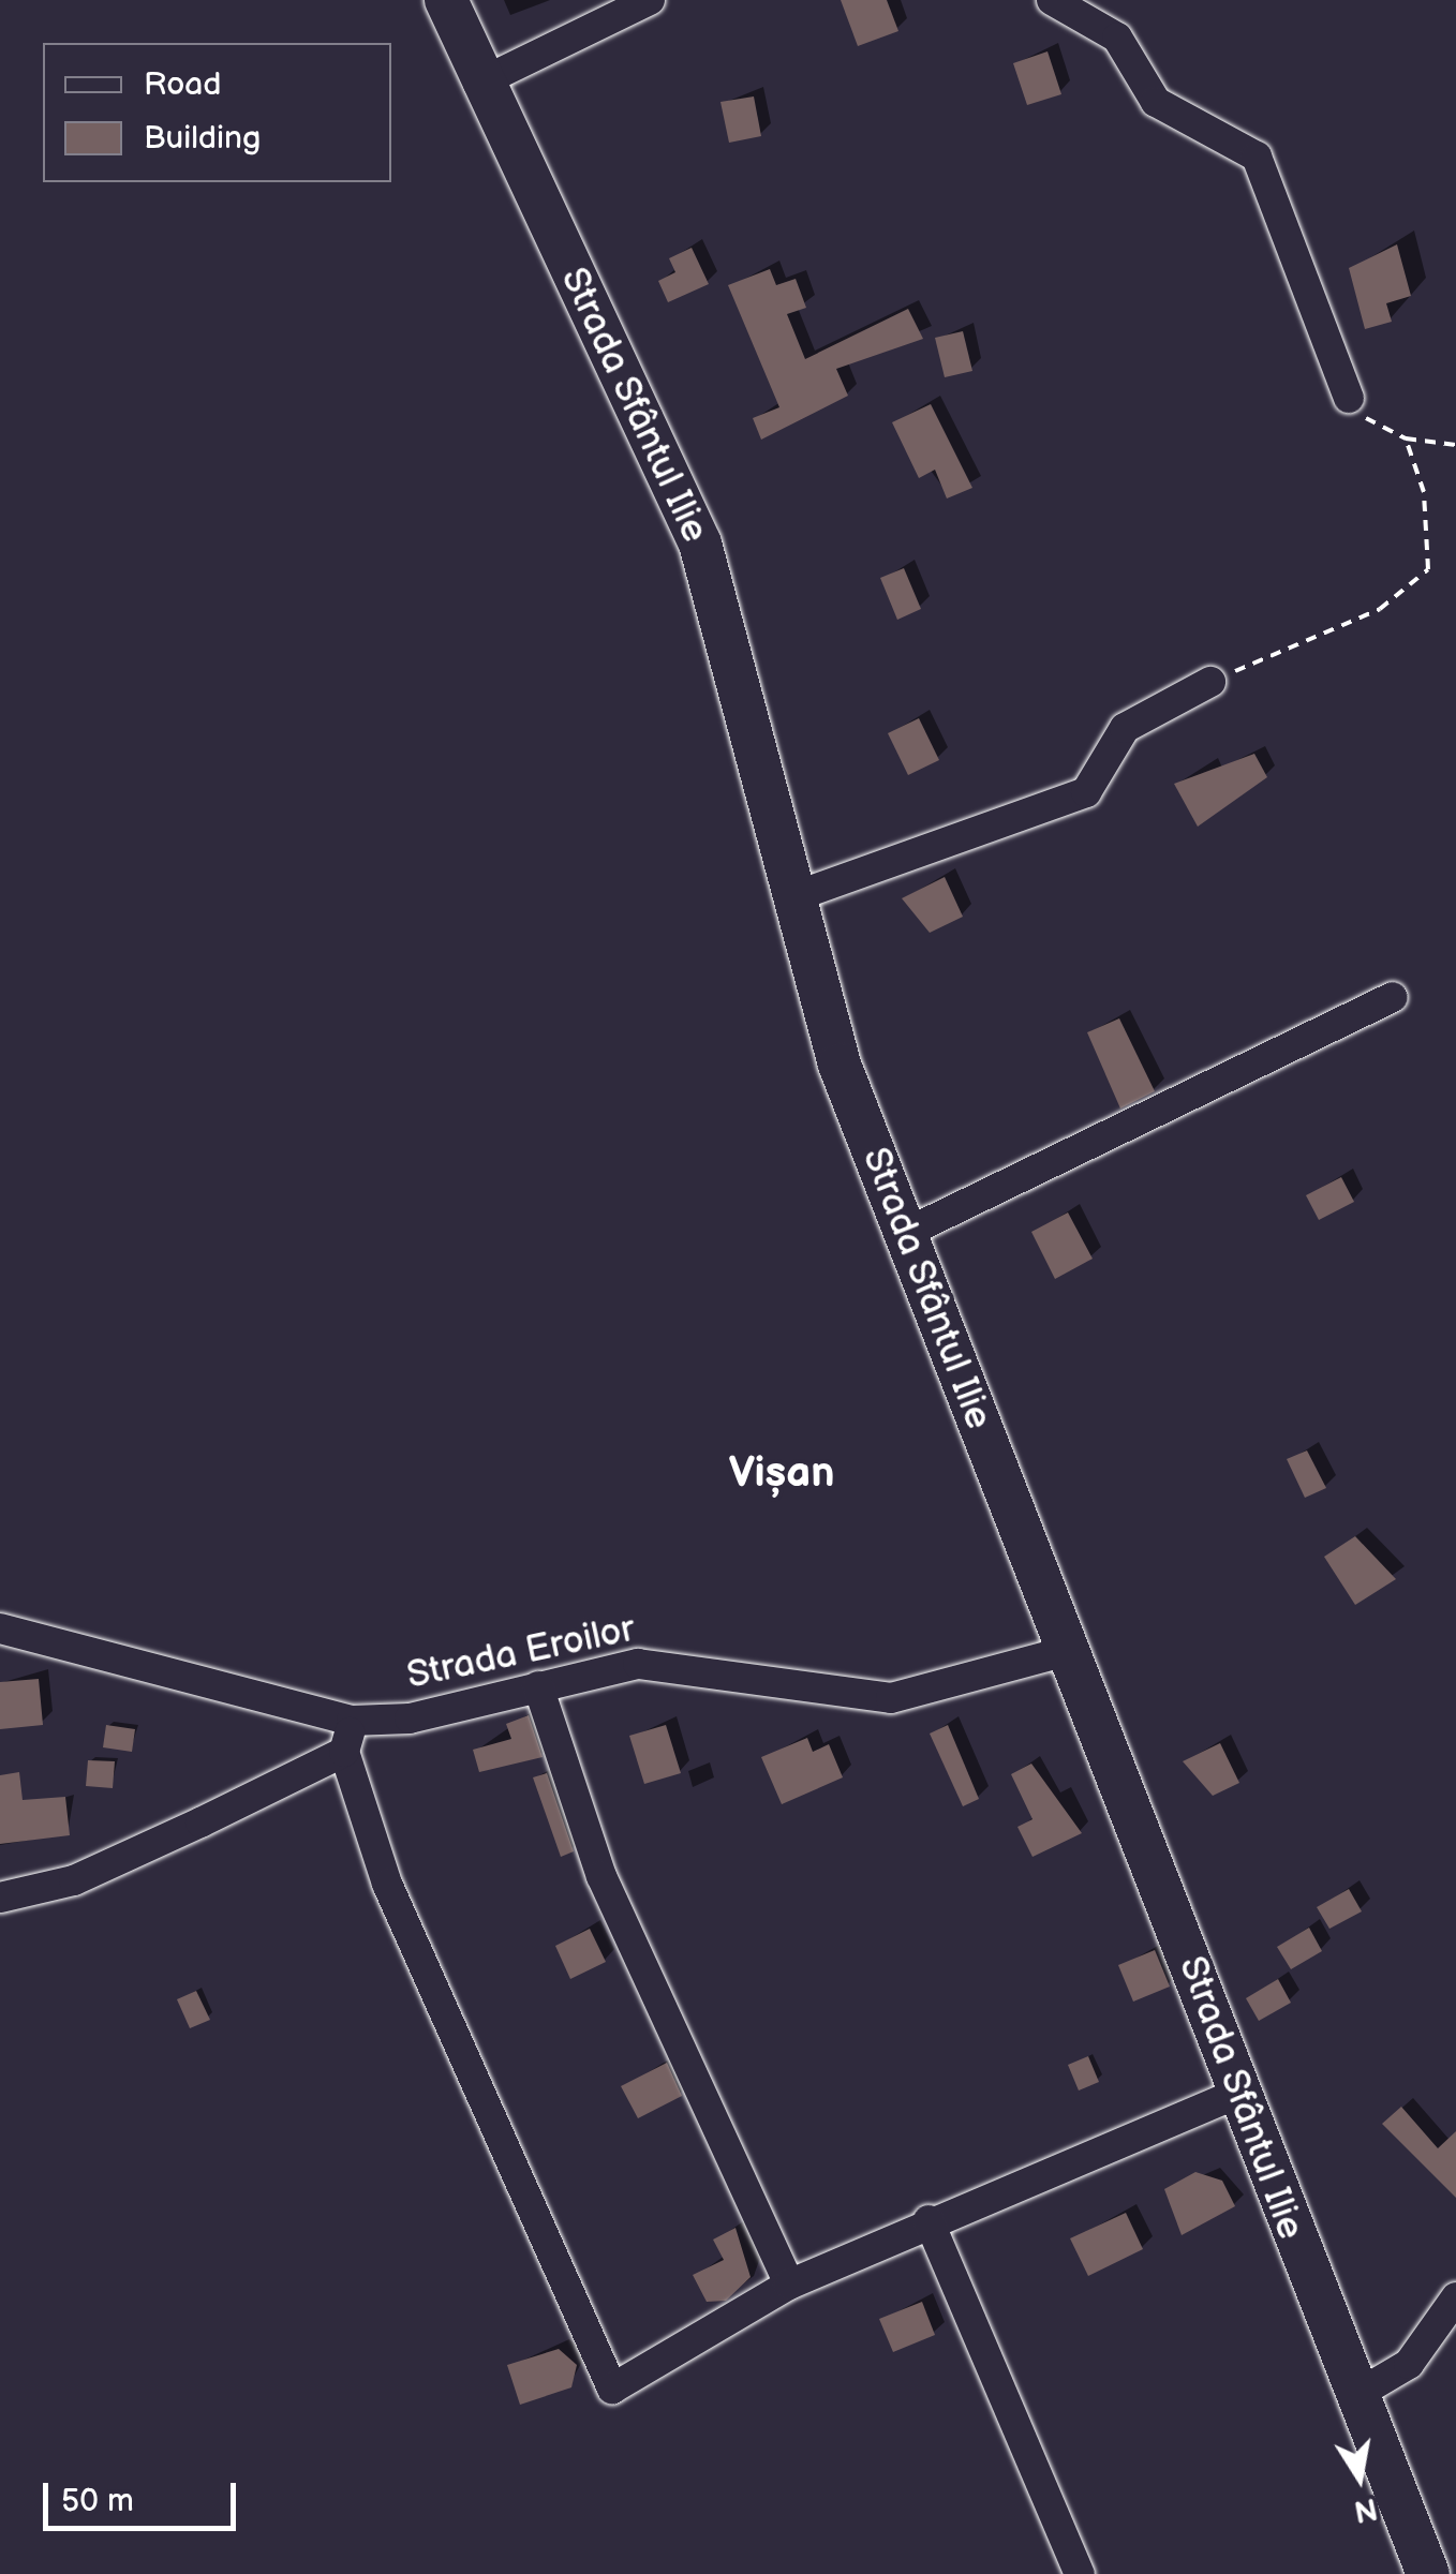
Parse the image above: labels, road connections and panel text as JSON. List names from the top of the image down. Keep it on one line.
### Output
{"streets":{"street":["Strada Sfântul Ilie","Strada Eroilor"]},"crossings":[["Strada Sfântul Ilie","Strada Eroilor"]],"districts":["Vișan"],"legend":["Road","Building"],"scale_bar":"50 m","north":"bottom"}
